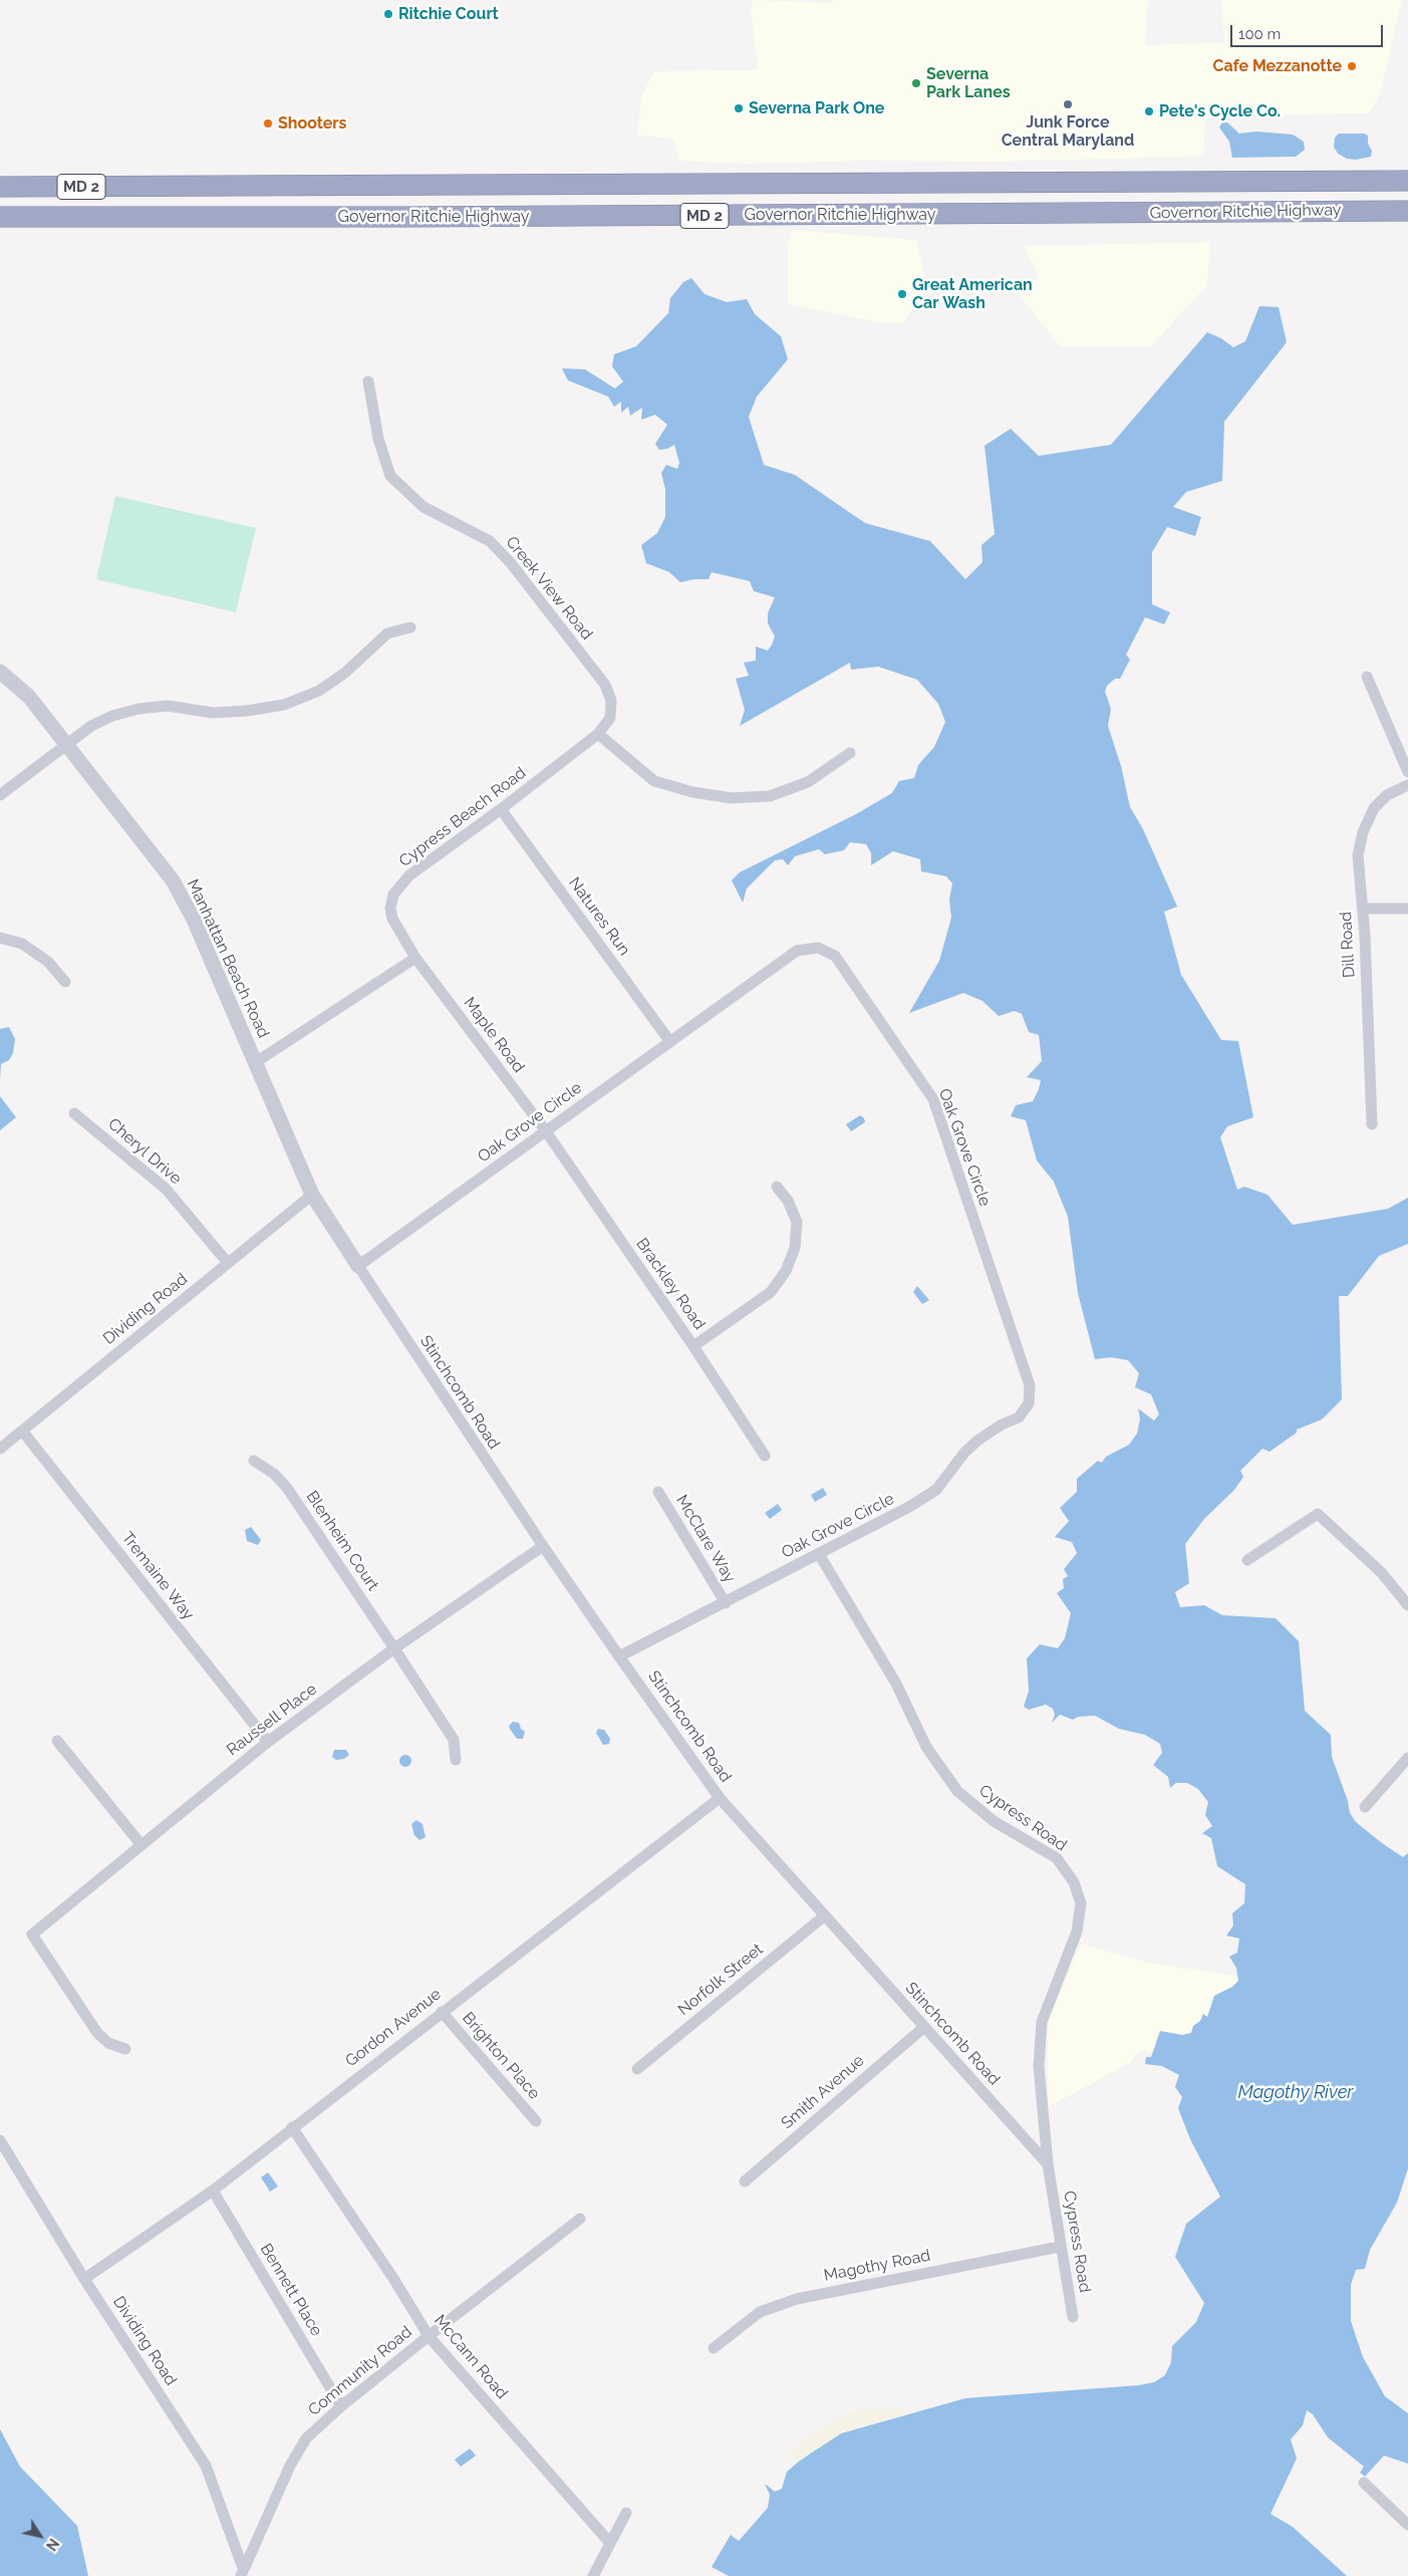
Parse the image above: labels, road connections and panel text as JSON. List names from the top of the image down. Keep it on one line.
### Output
{"streets":{"highway":["MD 2","Governor Ritchie Highway"],"street":["Creek View Road","Cypress Beach Road","Natures Run","Dill Road","Manhattan Beach Road","Maple Road","Oak Grove Circle","Cheryl Drive","Brackley Road","Dividing Road","Stinchcomb Road","McClare Way","Blenheim Court","Tremaine Way","Raussell Place","Cypress Road","Norfolk Street","Gordon Avenue","Brighton Place","Smith Avenue","Magothy Road","Bennett Place","McCann Road","Community Road"]},"crossings":[["Creek View Road","Cypress Beach Road"],["Cypress Beach Road","Natures Run"],["Cypress Beach Road","Maple Road"],["Natures Run","Oak Grove Circle"],["Manhattan Beach Road","Oak Grove Circle"],["Manhattan Beach Road","Dividing Road"],["Manhattan Beach Road","Stinchcomb Road"],["Maple Road","Oak Grove Circle"],["Maple Road","Brackley Road"],["Oak Grove Circle","Brackley Road"],["Oak Grove Circle","Stinchcomb Road"],["Oak Grove Circle","McClare Way"],["Oak Grove Circle","Cypress Road"],["Cheryl Drive","Dividing Road"],["Dividing Road","Tremaine Way"],["Dividing Road","Gordon Avenue"],["Dividing Road","Community Road"],["Stinchcomb Road","Raussell Place"],["Stinchcomb Road","Cypress Road"],["Stinchcomb Road","Norfolk Street"],["Stinchcomb Road","Gordon Avenue"],["Stinchcomb Road","Smith Avenue"],["Blenheim Court","Raussell Place"],["Tremaine Way","Raussell Place"],["Cypress Road","Magothy Road"],["Gordon Avenue","Brighton Place"],["Gordon Avenue","Bennett Place"],["Gordon Avenue","McCann Road"],["Bennett Place","Community Road"],["McCann Road","Community Road"]],"water":["Magothy River"],"places":["Ritchie Court","Cafe Mezzanotte","Severna Park Lanes","Junk Force Central Maryland","Severna Park One","Pete's Cycle Co.","Shooters","Great American Car Wash"],"scale_bar":"100 m","north":"bottom right"}
